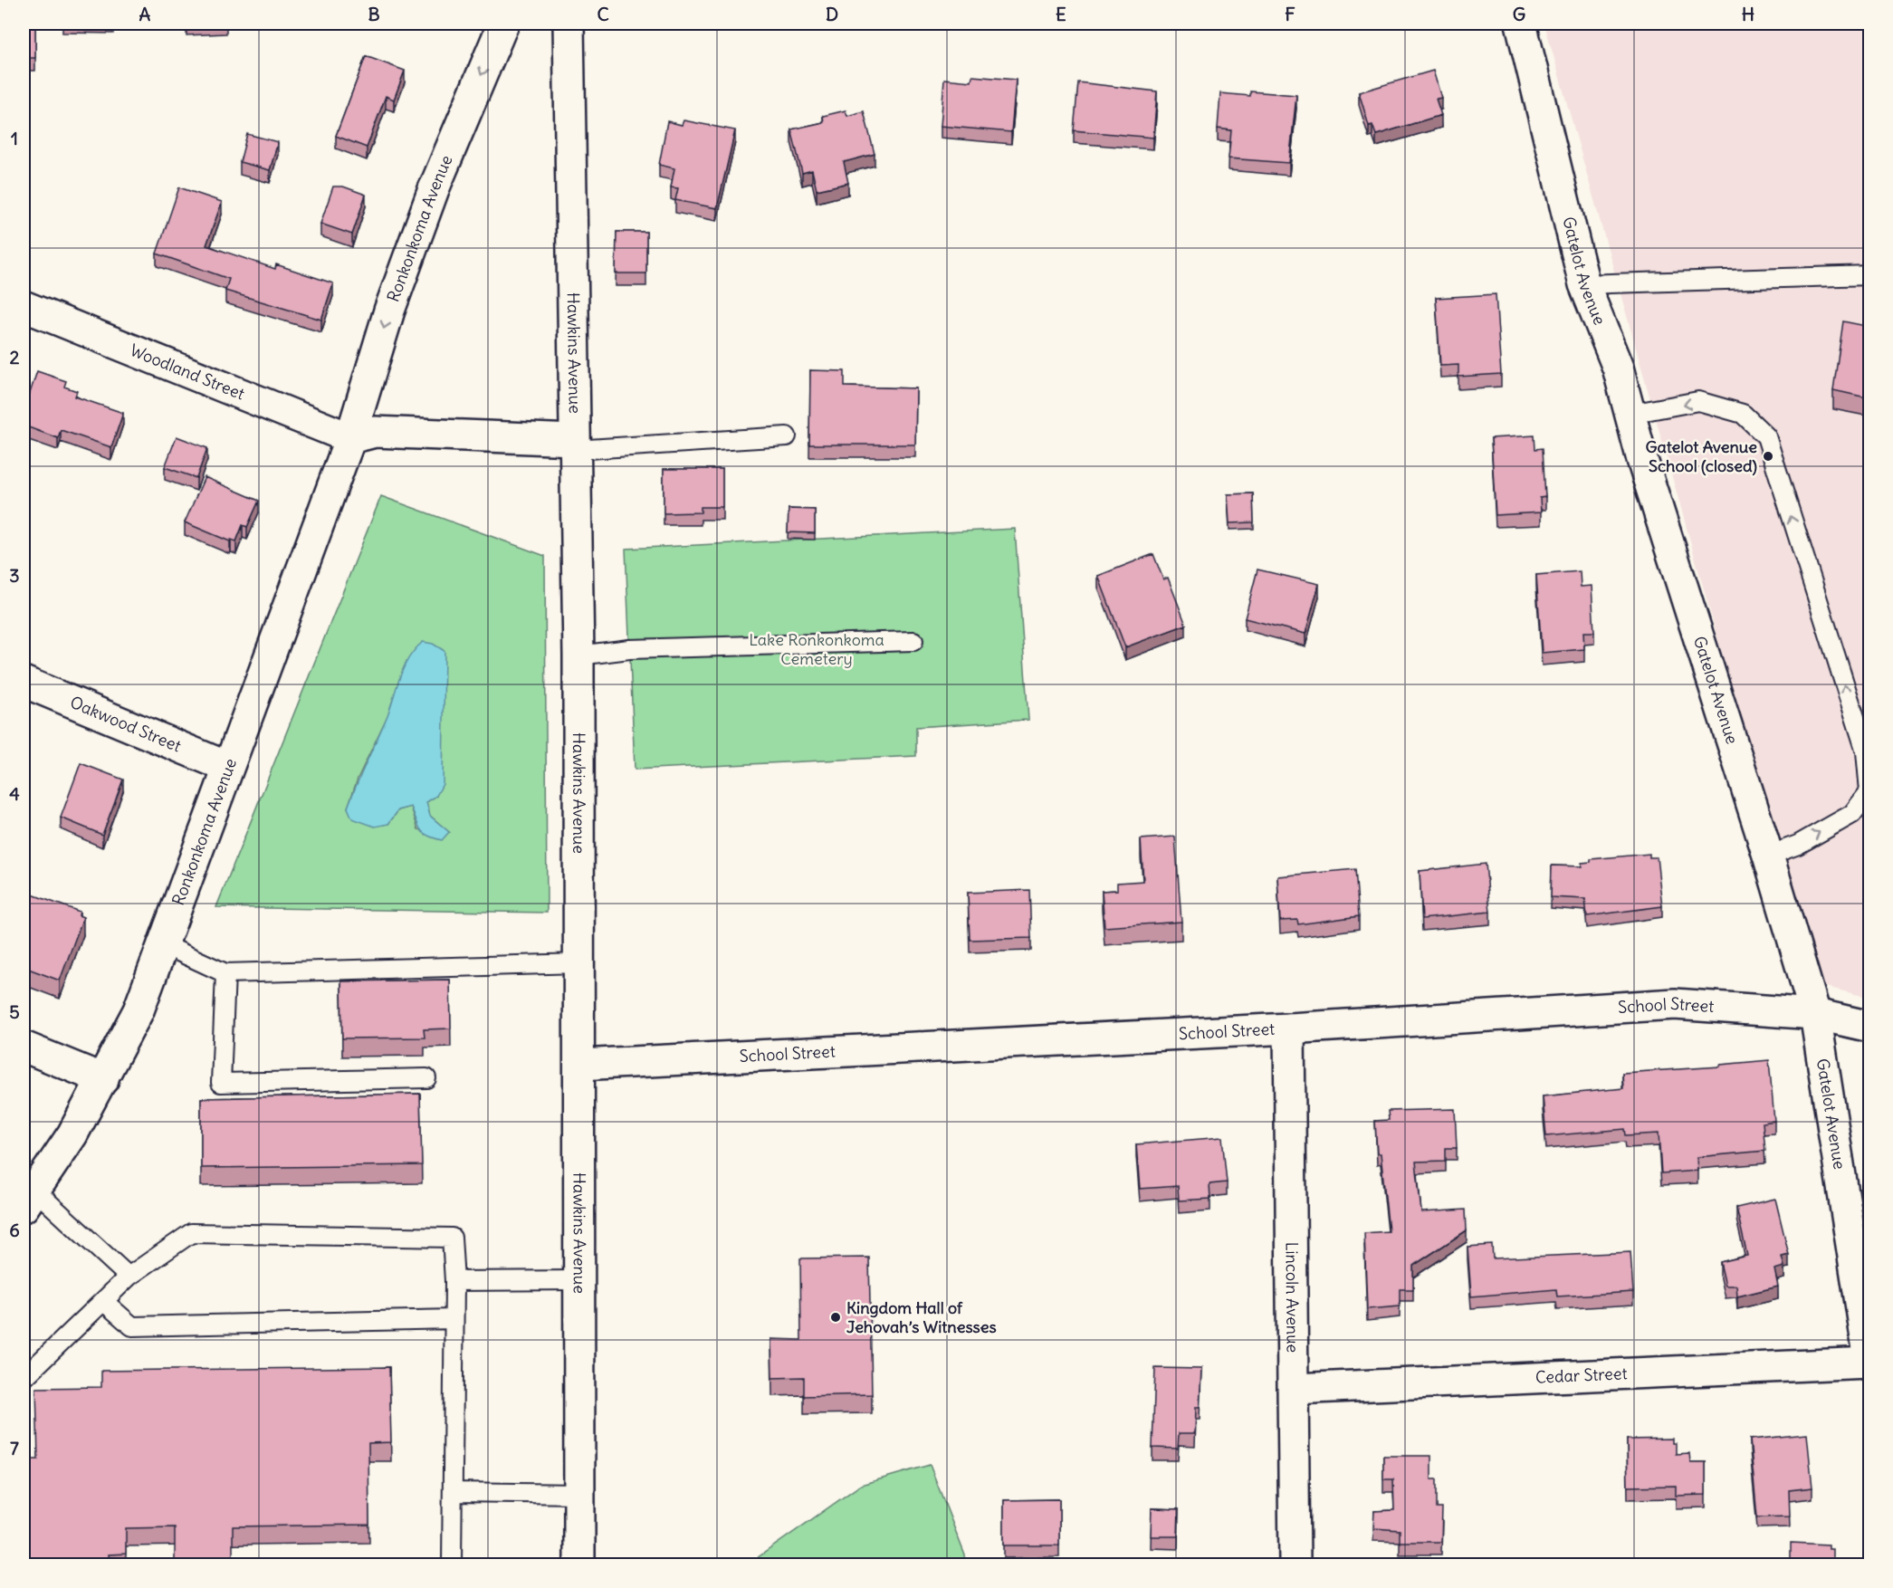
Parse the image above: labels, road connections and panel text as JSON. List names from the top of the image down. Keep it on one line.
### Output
{"streets":{"street":["Ronkonkoma Avenue","Gatelot Avenue","Hawkins Avenue","Woodland Street","Oakwood Street","School Street","Lincoln Avenue","Cedar Street"]},"crossings":[["Ronkonkoma Avenue","Woodland Street"],["Ronkonkoma Avenue","Oakwood Street"],["Gatelot Avenue","School Street"],["Gatelot Avenue","Cedar Street"],["Hawkins Avenue","School Street"],["School Street","Lincoln Avenue"],["Lincoln Avenue","Cedar Street"]],"parks":["Lake Ronkonkoma Cemetery"],"places":["Gatelot Avenue School (closed)","Kingdom Hall of Jehovah’s Witnesses"],"grid":{"columns":["A","B","C","D","E","F","G","H"],"rows":["1","2","3","4","5","6","7"]}}
